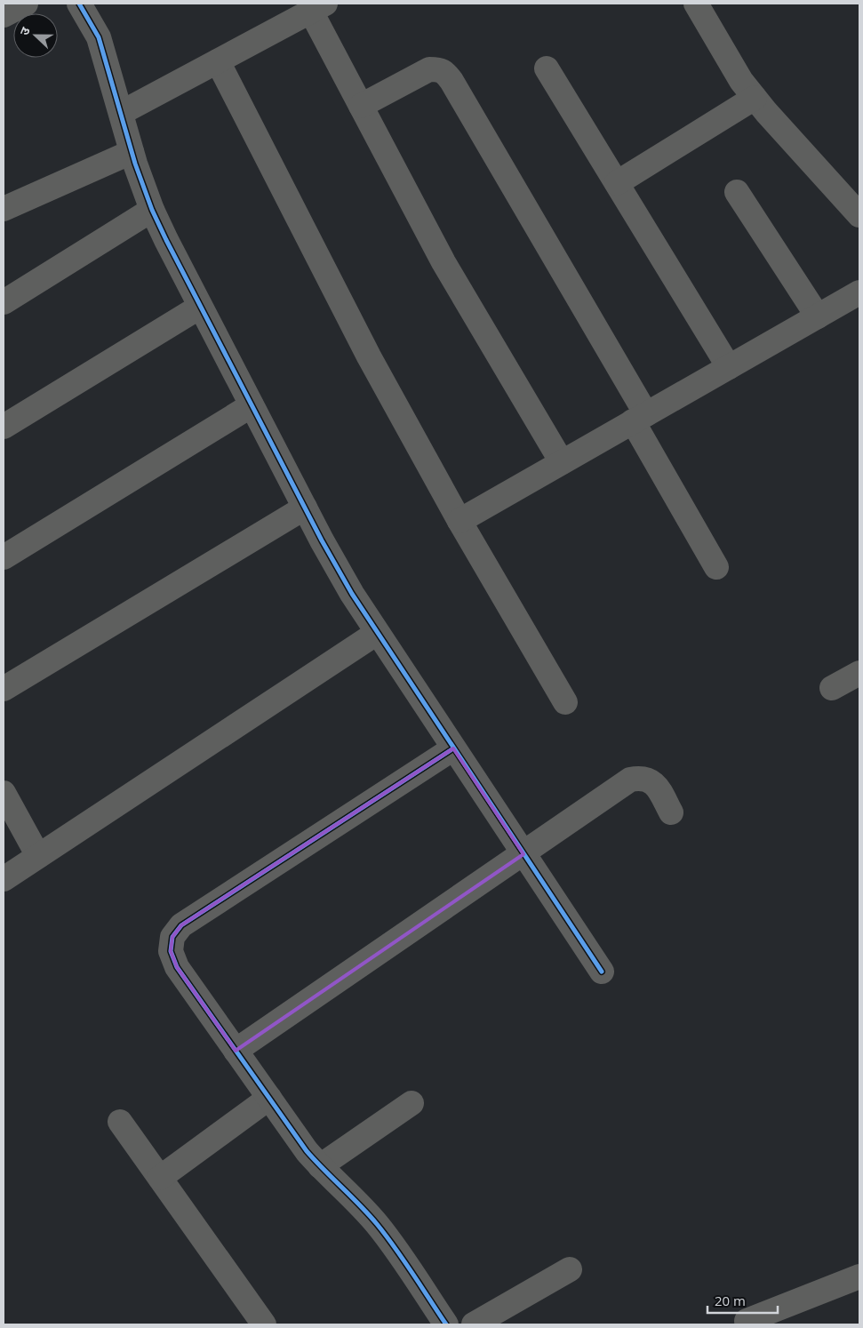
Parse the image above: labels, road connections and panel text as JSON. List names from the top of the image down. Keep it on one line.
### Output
{"scale_bar":"20 m","north":"left"}
